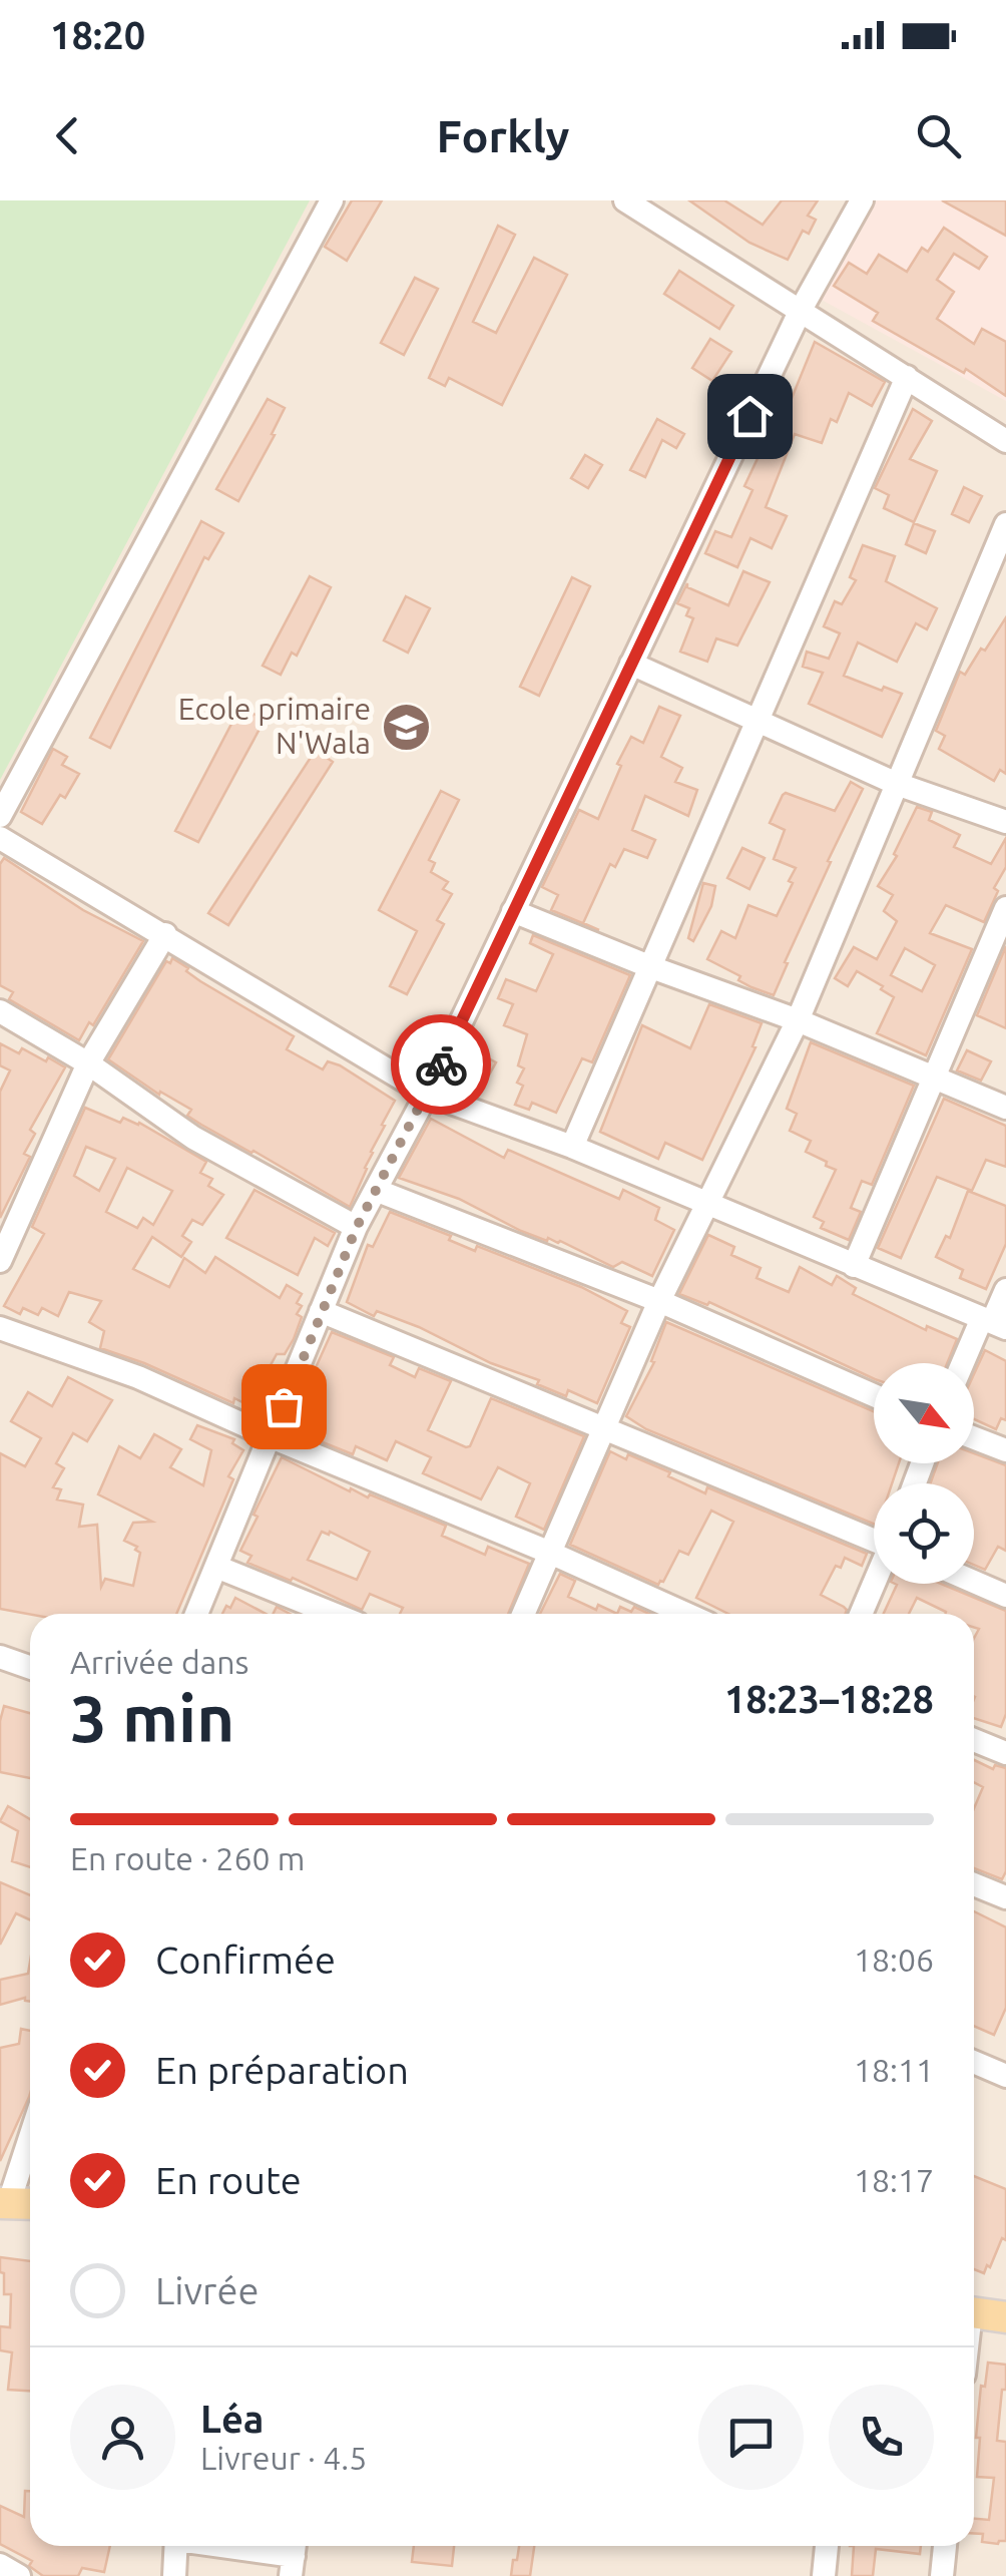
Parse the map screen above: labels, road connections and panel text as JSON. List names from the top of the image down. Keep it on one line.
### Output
{"places":{"school or university":["Ecole primaire N'Wala"]},"north":"bottom right","page":{"status":"18:20","header":"Forkly","heading":["3 min","Arrivée dans","18:23–18:28"],"panel":["Léa","Livreur · 4.5"],"bar":"En route · 260 m","list":[["Confirmée","18:06"],["En préparation","18:11"],["En route","18:17"],"Livrée"]}}
